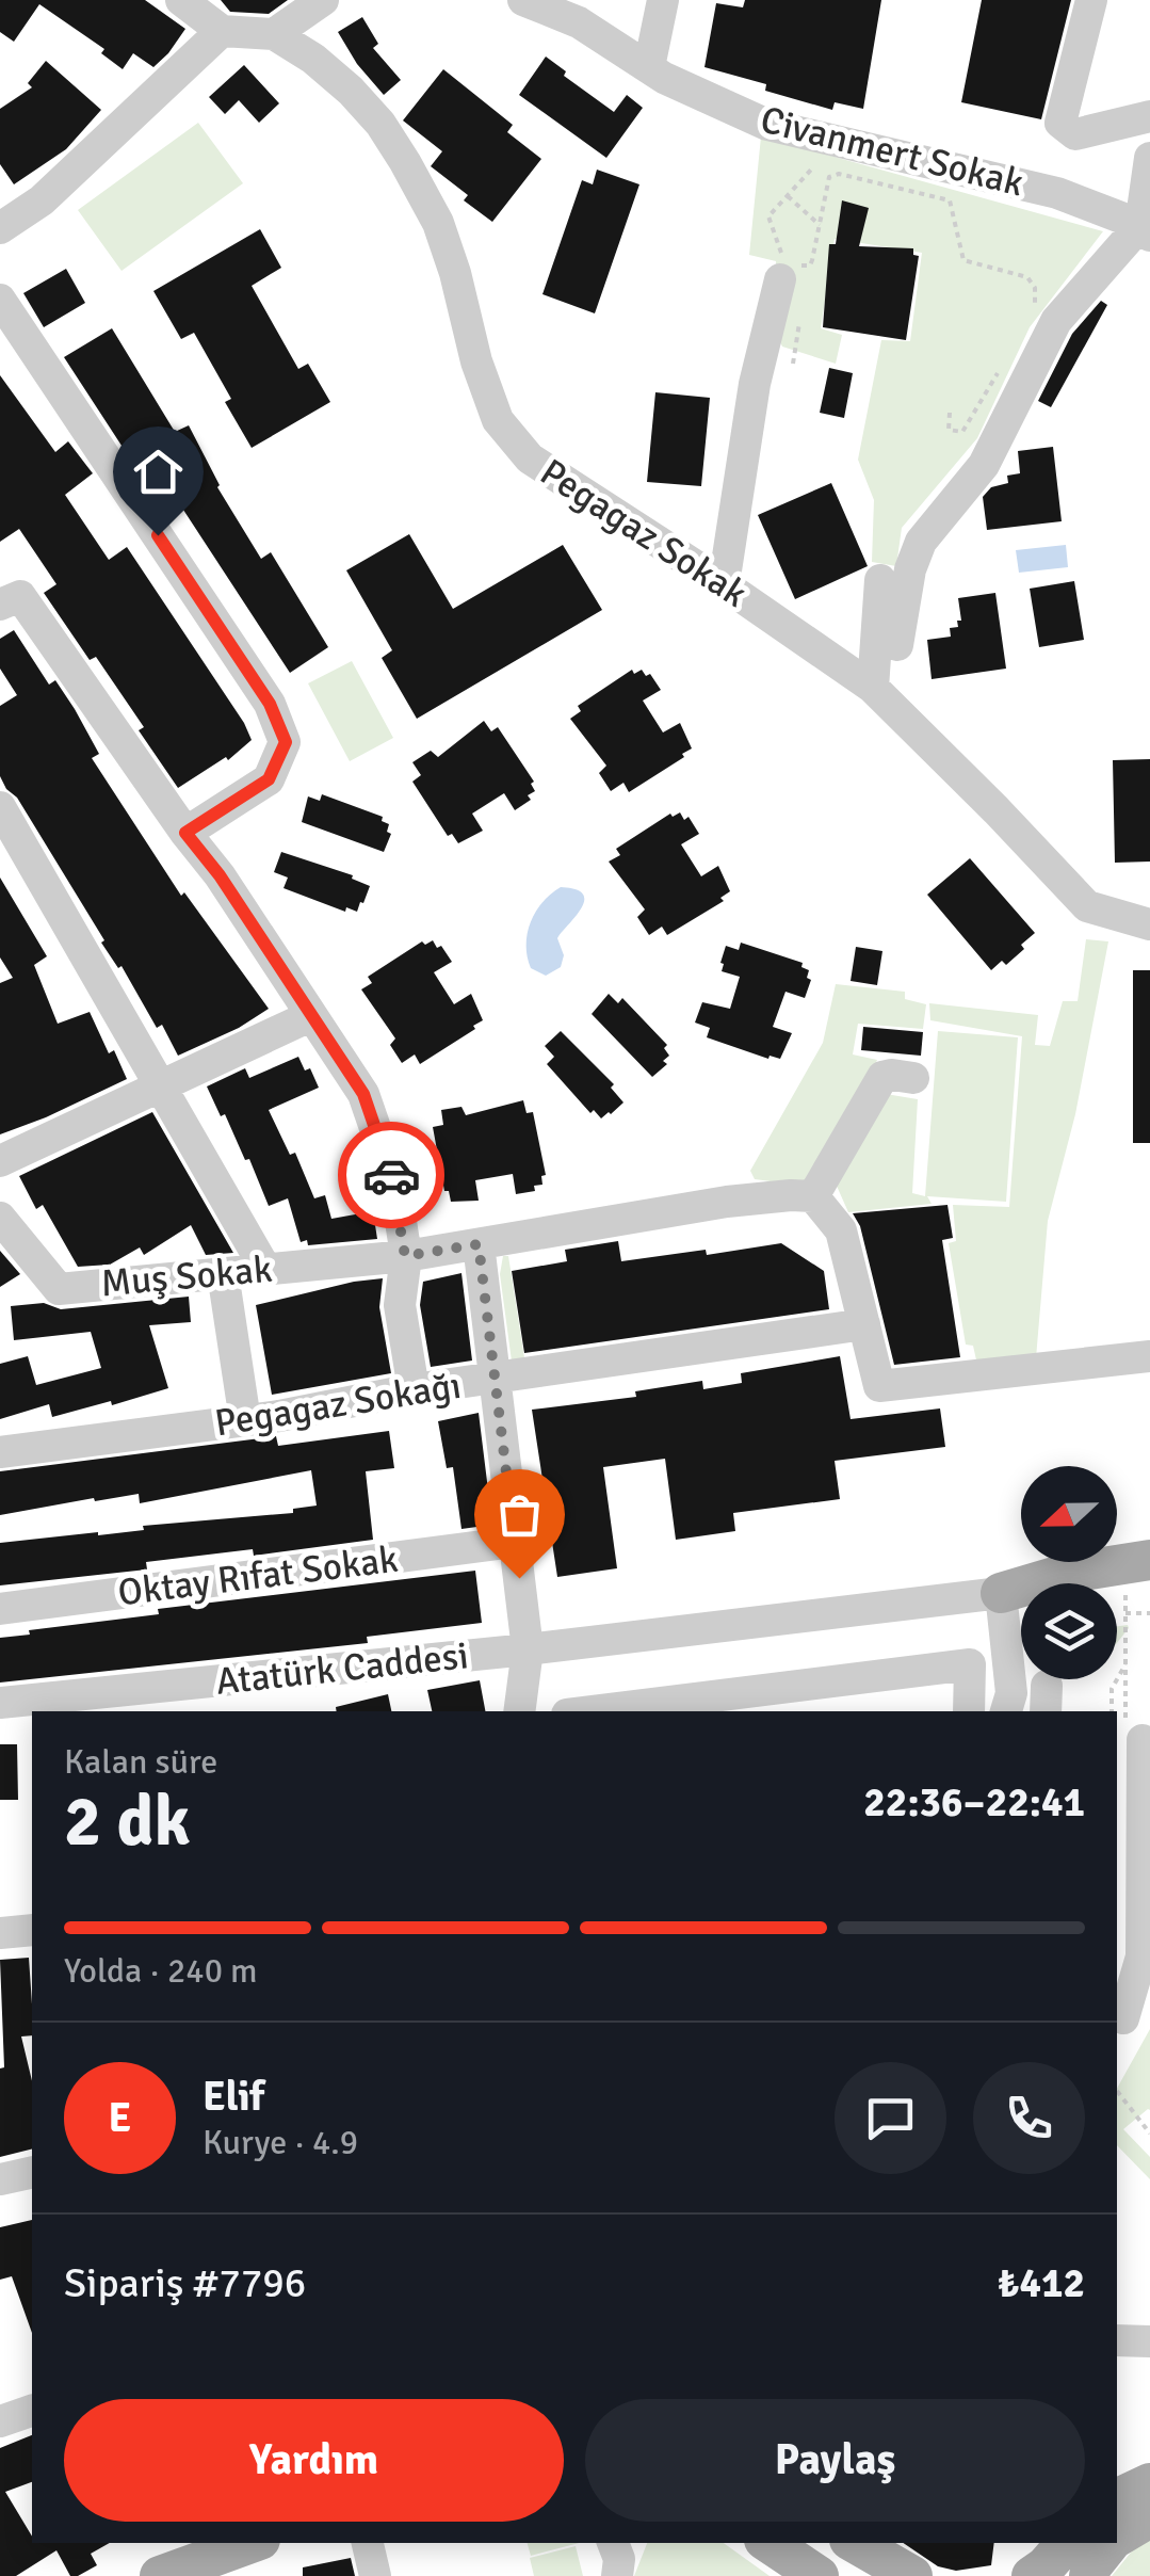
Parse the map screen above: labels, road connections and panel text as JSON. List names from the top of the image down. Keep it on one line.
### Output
{"streets":{"street":["Civanmert Sokak","Pegagaz Sokak","Muş Sokak","Pegagaz Sokağı","Oktay Rıfat Sokak","Atatürk Caddesi"]},"north":"left","page":{"heading":["2 dk","Kalan süre","22:36–22:41"],"panel":["Elif","Kurye · 4.9","Sipariş #7796","₺412"],"bar":"Yolda · 240 m","round":"E","buttons":["Yardım","Paylaş"]}}
